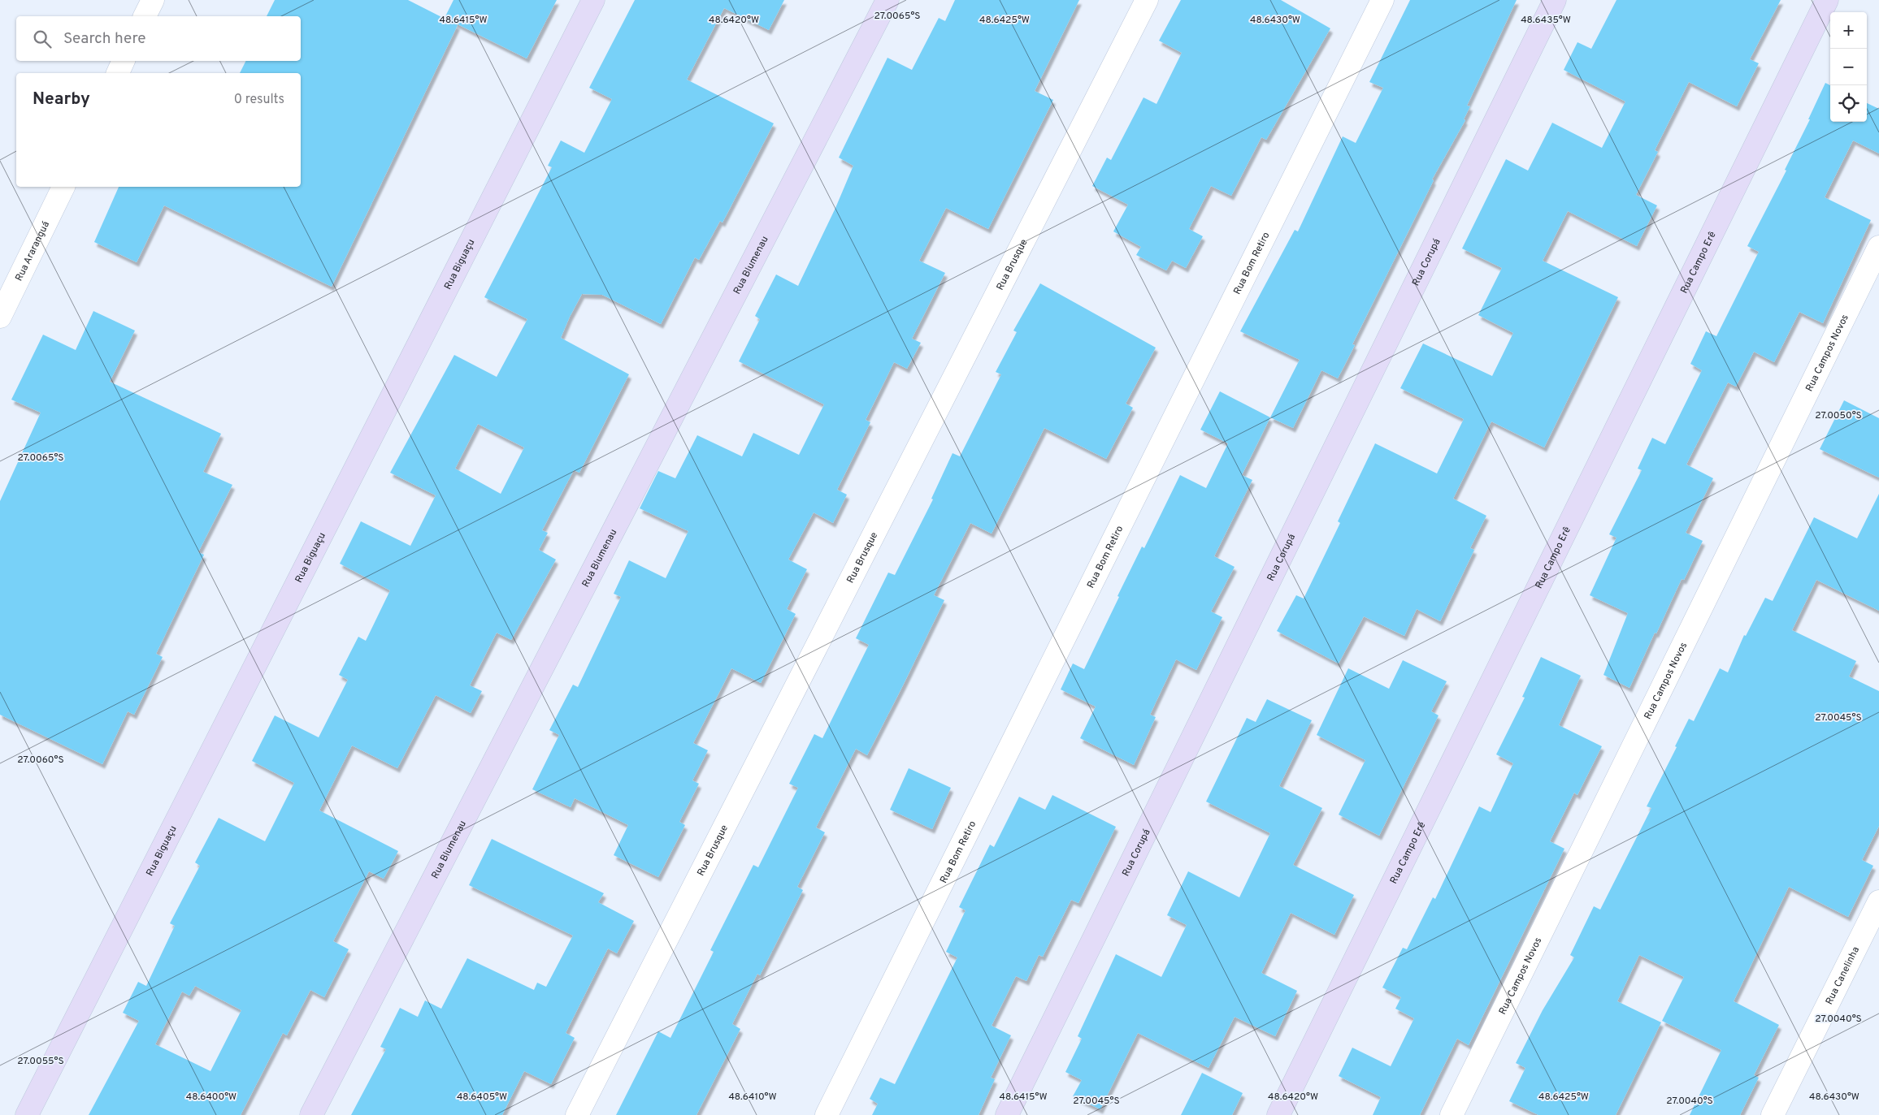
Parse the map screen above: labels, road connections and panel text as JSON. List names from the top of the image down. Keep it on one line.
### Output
{"streets":{"street":["Rua Araranguá","Rua Corupá","Rua Campo Erê","Rua Bom Retiro","Rua Biguaçu","Rua Brusque","Rua Blumenau","Rua Campos Novos","Rua Canelinha"]},"page":{"map_buttons":["+","−"],"search":"Search here","heading":["Nearby","0 results"]},"coordinates":["27.0065°S","48.6415°W","48.6420°W","48.6425°W","48.6430°W","48.6435°W","27.0050°S","27.0045°S","27.0060°S","27.0040°S","27.0055°S","48.6400°W","48.6405°W","48.6410°W"]}
